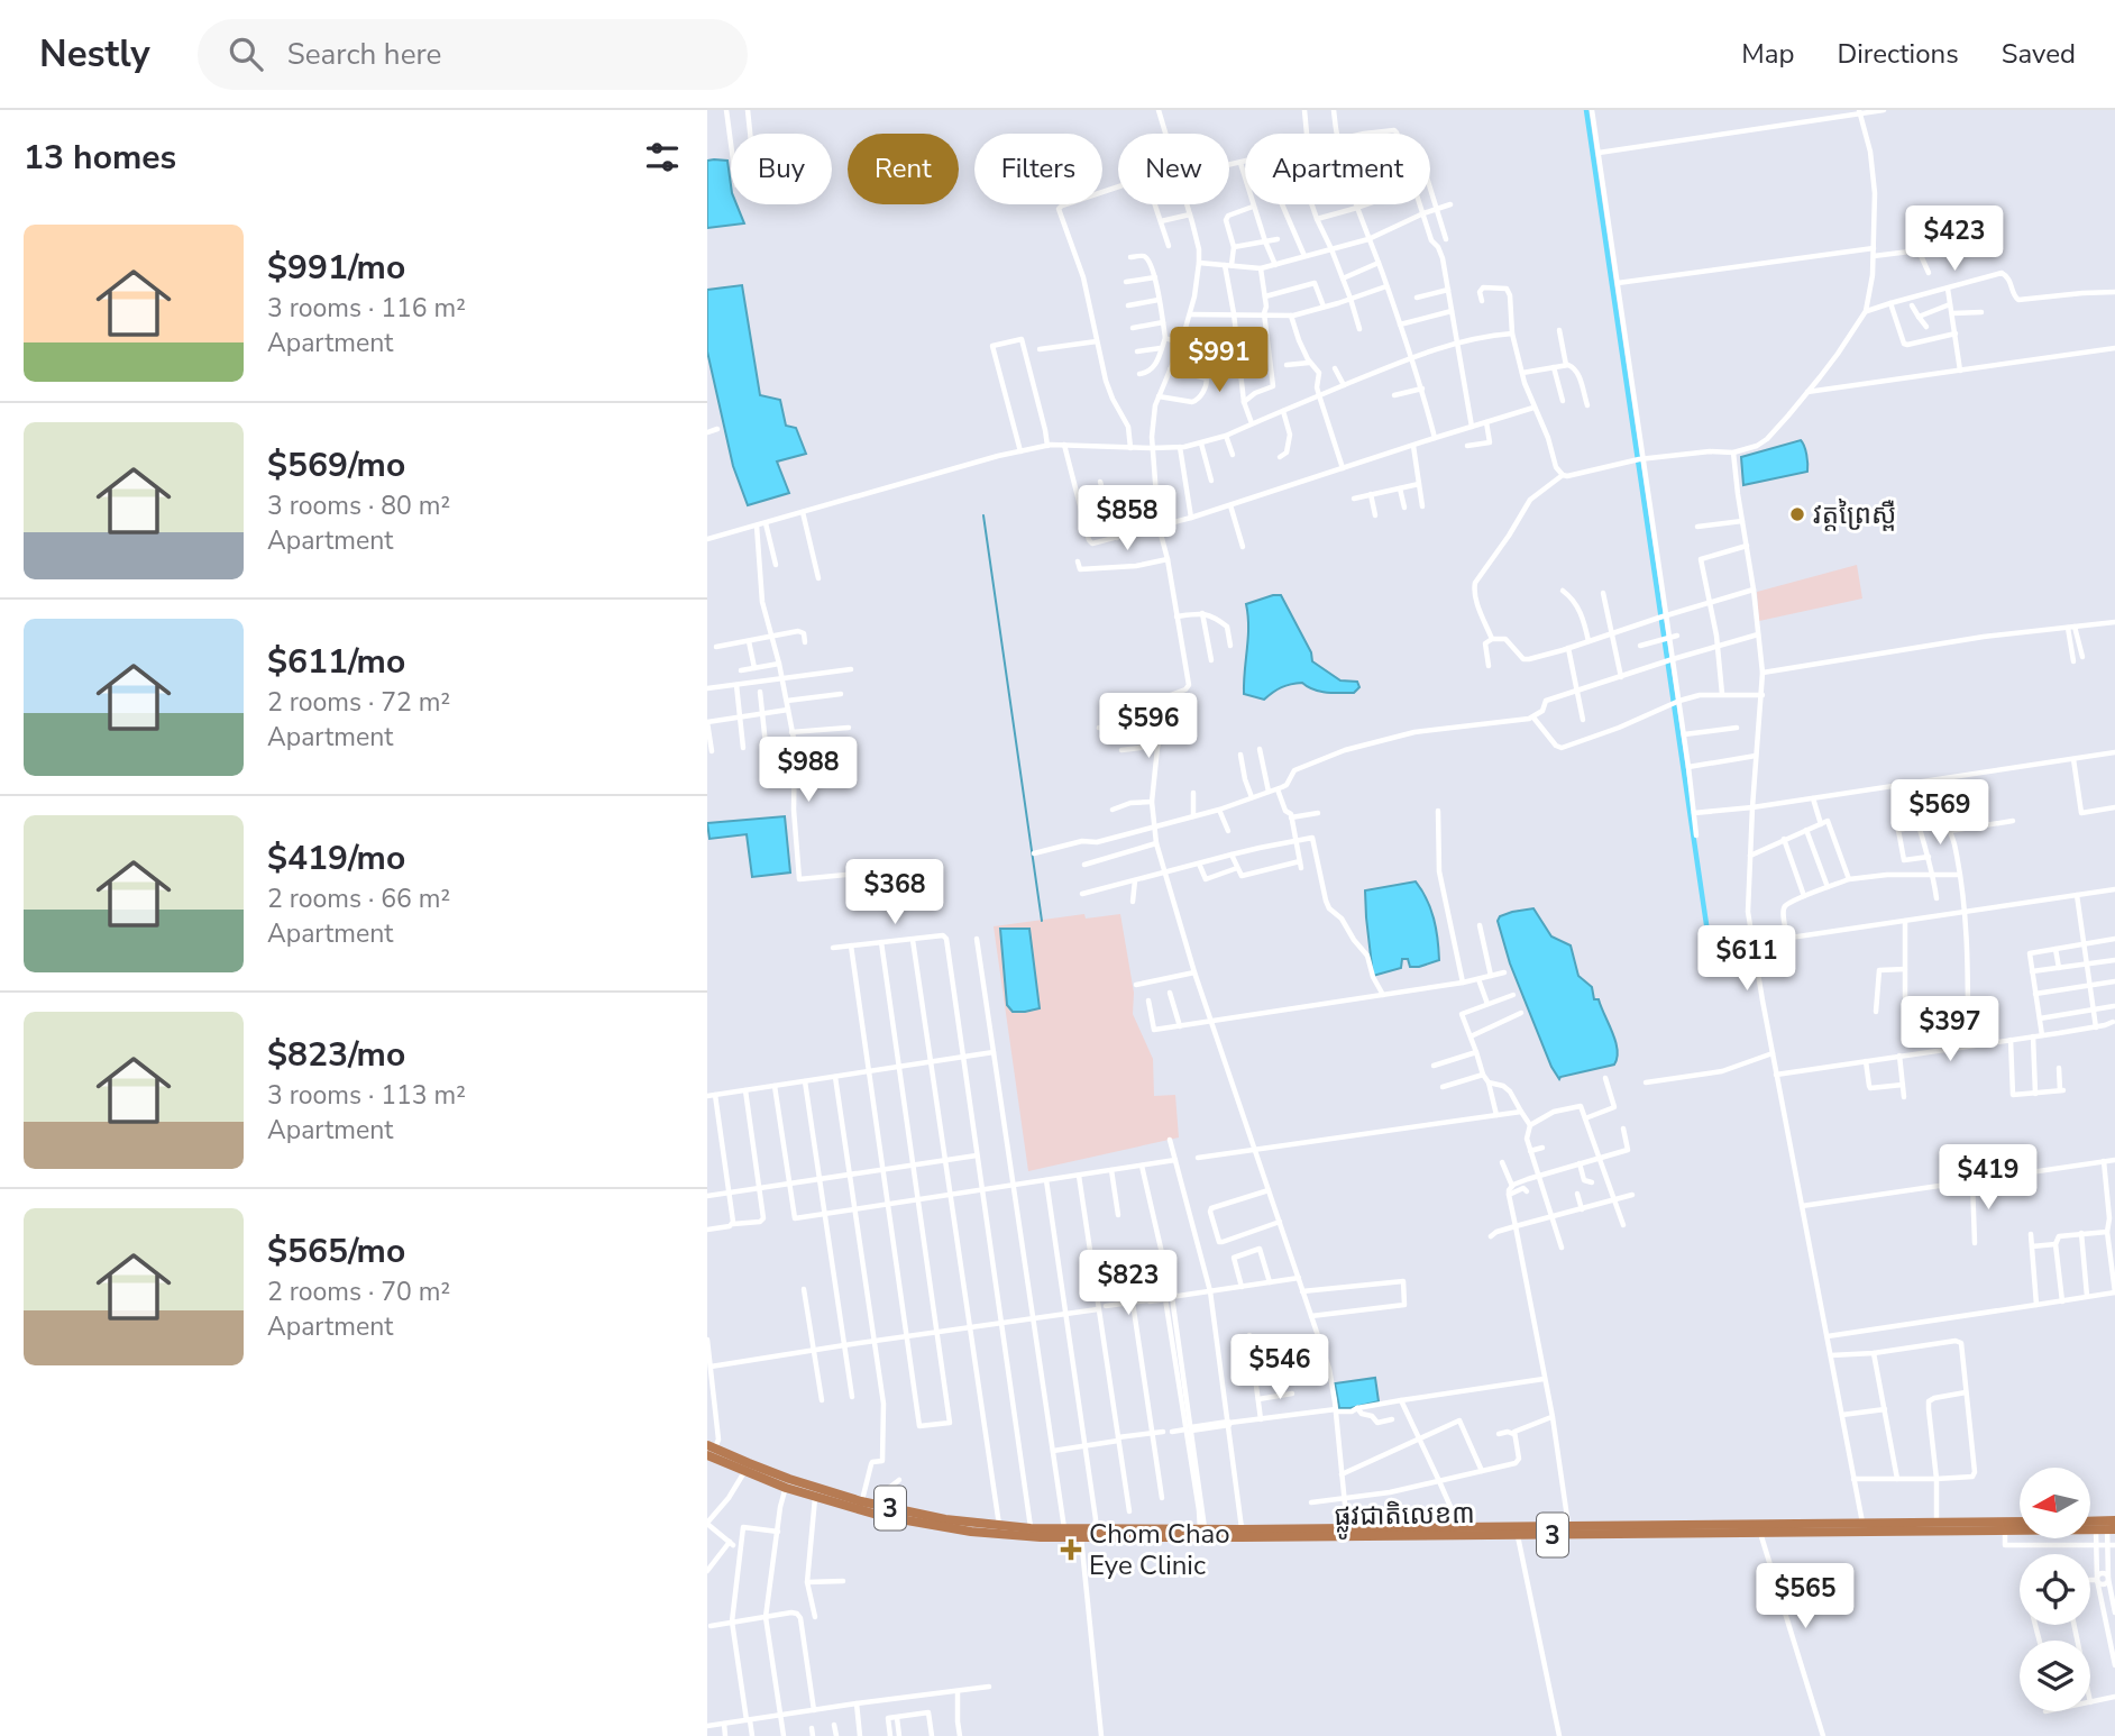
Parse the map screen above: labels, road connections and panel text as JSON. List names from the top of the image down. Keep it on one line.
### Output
{"streets":{"highway":["3","ផ្លូវជាតិលេខ៣"]},"places":{"other":["វត្តព្រៃស្ពឺ"],"health":["Chom Chao Eye Clinic"]},"north":"left","page":{"header":"Nestly","search":"Search here","nav":["Map","Directions","Saved"],"heading":"13 homes","chip":["Buy","Rent","Filters","New","Apartment"],"list":[{"name":"$991/mo","note":"3 rooms · 116 m² · Apartment"},{"name":"$569/mo","note":"3 rooms · 80 m² · Apartment"},{"name":"$611/mo","note":"2 rooms · 72 m² · Apartment"},{"name":"$419/mo","note":"2 rooms · 66 m² · Apartment"},{"name":"$823/mo","note":"3 rooms · 113 m² · Apartment"},{"name":"$565/mo","note":"2 rooms · 70 m² · Apartment"}],"price":["$423","$991","$858","$596","$988","$569","$368","$611","$397","$419","$823","$546","$565"]}}
